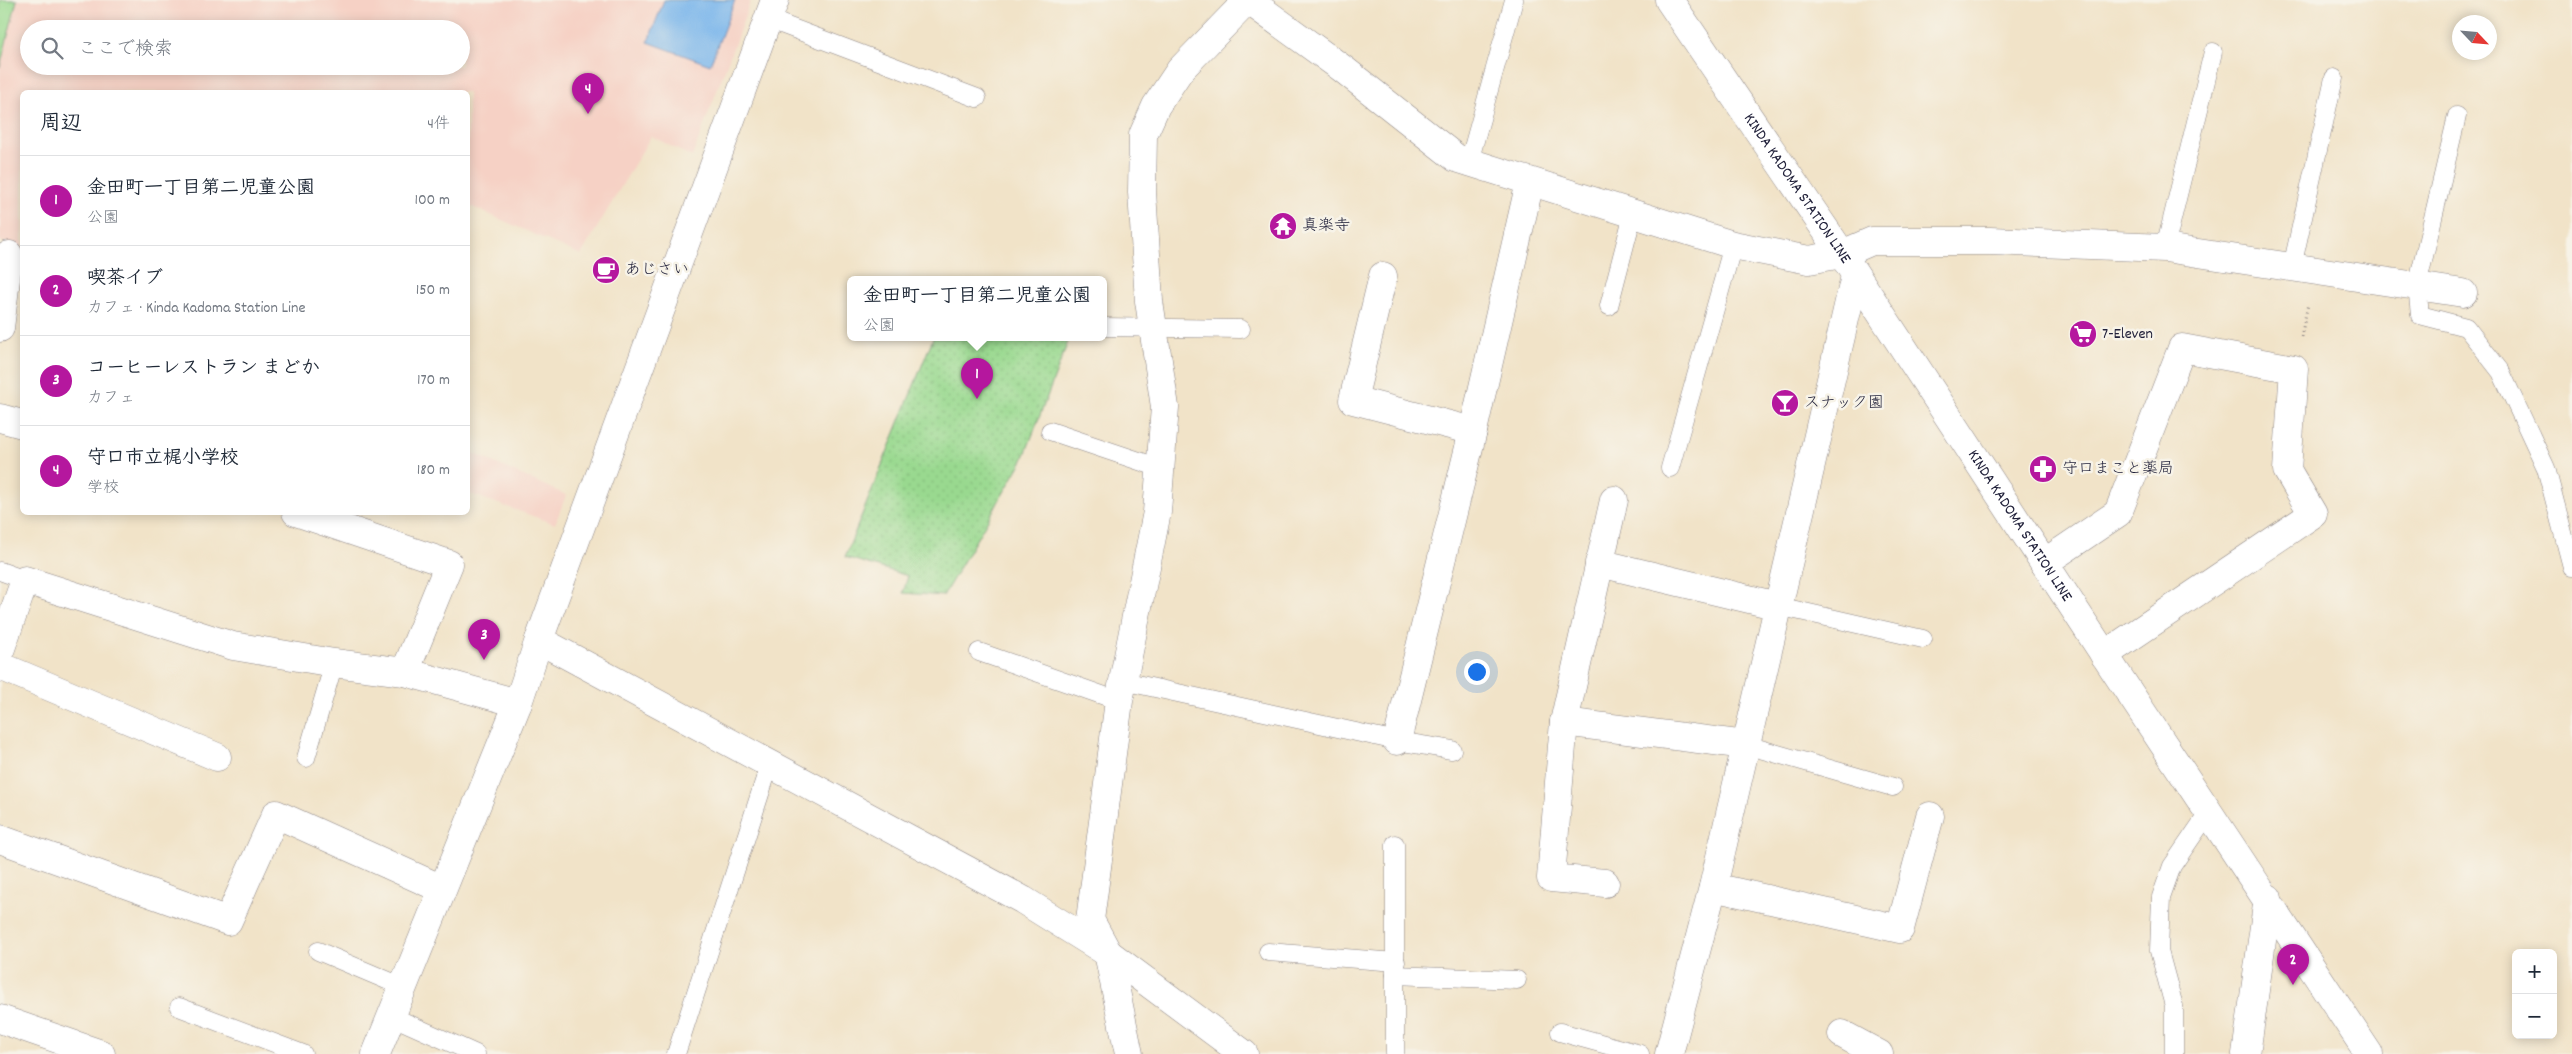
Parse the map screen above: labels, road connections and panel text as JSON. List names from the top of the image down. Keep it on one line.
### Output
{"streets":{"street":["KINDA KADOMA STATION LINE"]},"places":{"temple":["真楽寺"],"cafe":["あじさい"],"supermarket":["7-Eleven"],"bar":["スナック園"],"pharmacy":["守口まこと薬局"]},"north":"bottom right","page":{"search":"ここで検索","pins":["4","1","3","2"],"heading":["周辺","4件"],"list":[{"mark":"1","name":"金田町一丁目第二児童公園","note":"公園","value":"100 m"},{"mark":"2","name":"喫茶イブ","note":"カフェ · Kinda Kadoma Station Line","value":"150 m"},{"mark":"3","name":"コーヒーレストラン まどか","note":"カフェ","value":"170 m"},{"mark":"4","name":"守口市立梶小学校","note":"学校","value":"180 m"}],"popup":["金田町一丁目第二児童公園","公園"],"map_buttons":["+","−"]}}
